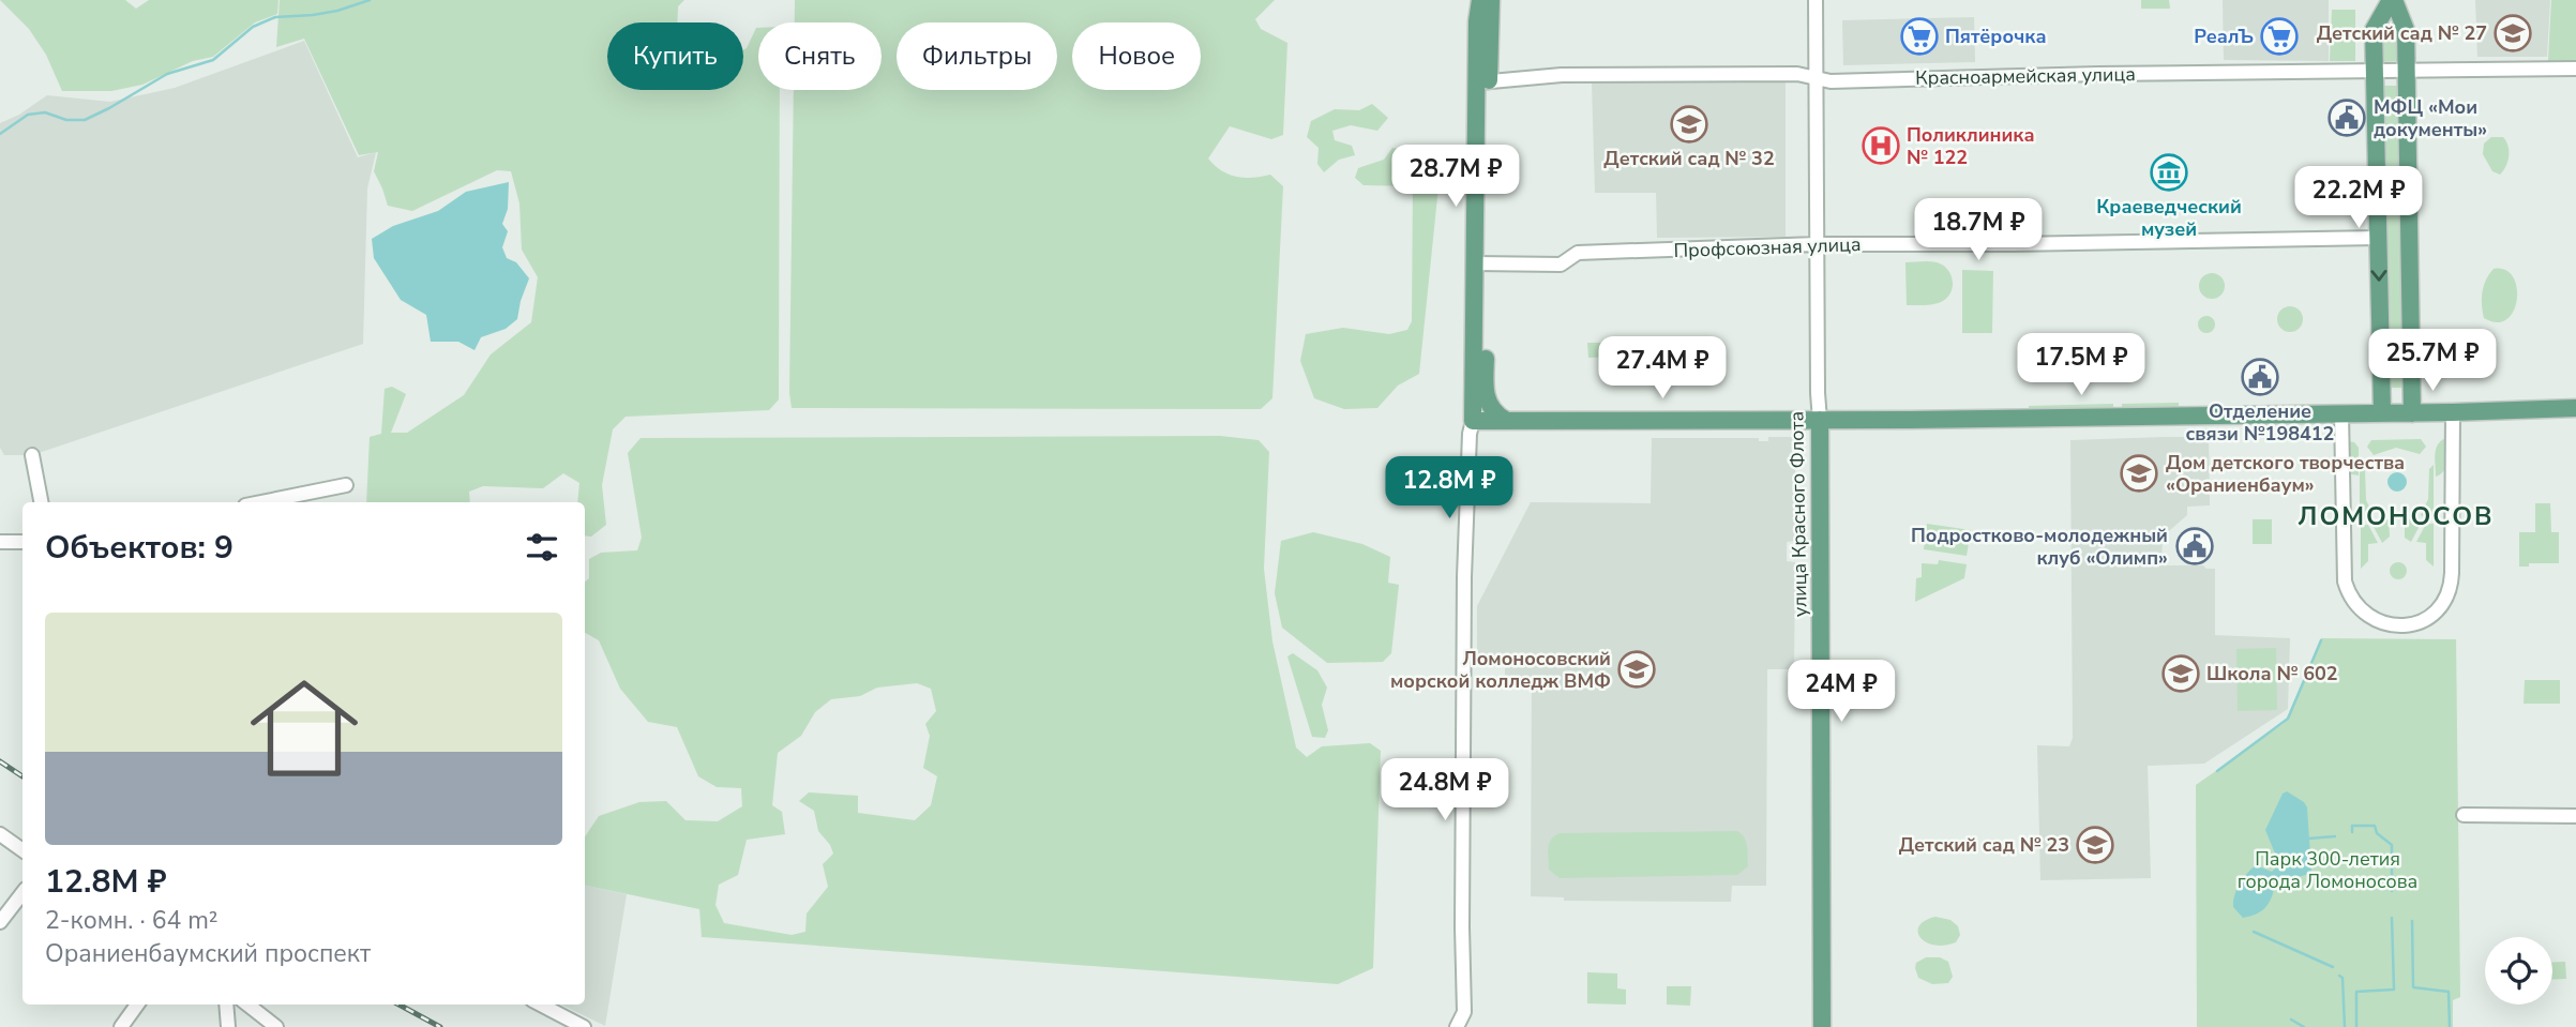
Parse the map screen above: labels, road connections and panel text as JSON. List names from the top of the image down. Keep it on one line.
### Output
{"streets":{"main road":["улица Красного Флота"],"street":["Красноармейская улица","Профсоюзная улица"]},"crossings":[["Красноармейская улица","улица Красного Флота"],["Профсоюзная улица","улица Красного Флота"]],"districts":["ЛОМОНОСОВ"],"parks":["Парк 300-летия города Ломоносова"],"places":{"school or university":["Детский сад № 27","Детский сад № 32","Дом детского творчества «Ораниенбаум»","Ломоносовский морской колледж ВМФ","Школа № 602","Детский сад № 23"],"supermarket":["Пятёрочка","РеалЪ"],"public building":["МФЦ «Мои документы»","Отделение связи №198412","Подростково-молодежный клуб «Олимп»"],"hospital":["Поликлиника № 122"],"museum":["Краеведческий музей"]},"page":{"chip":["Купить","Снять","Фильтры","Новое"],"price":["28.7M ₽","22.2M ₽","18.7M ₽","25.7M ₽","17.5M ₽","27.4M ₽","12.8M ₽","24M ₽","24.8M ₽"],"heading":"Объектов: 9","list":[{"name":"12.8M ₽","note":"2-комн. · 64 m² · Ораниенбаумский проспект"}]}}
